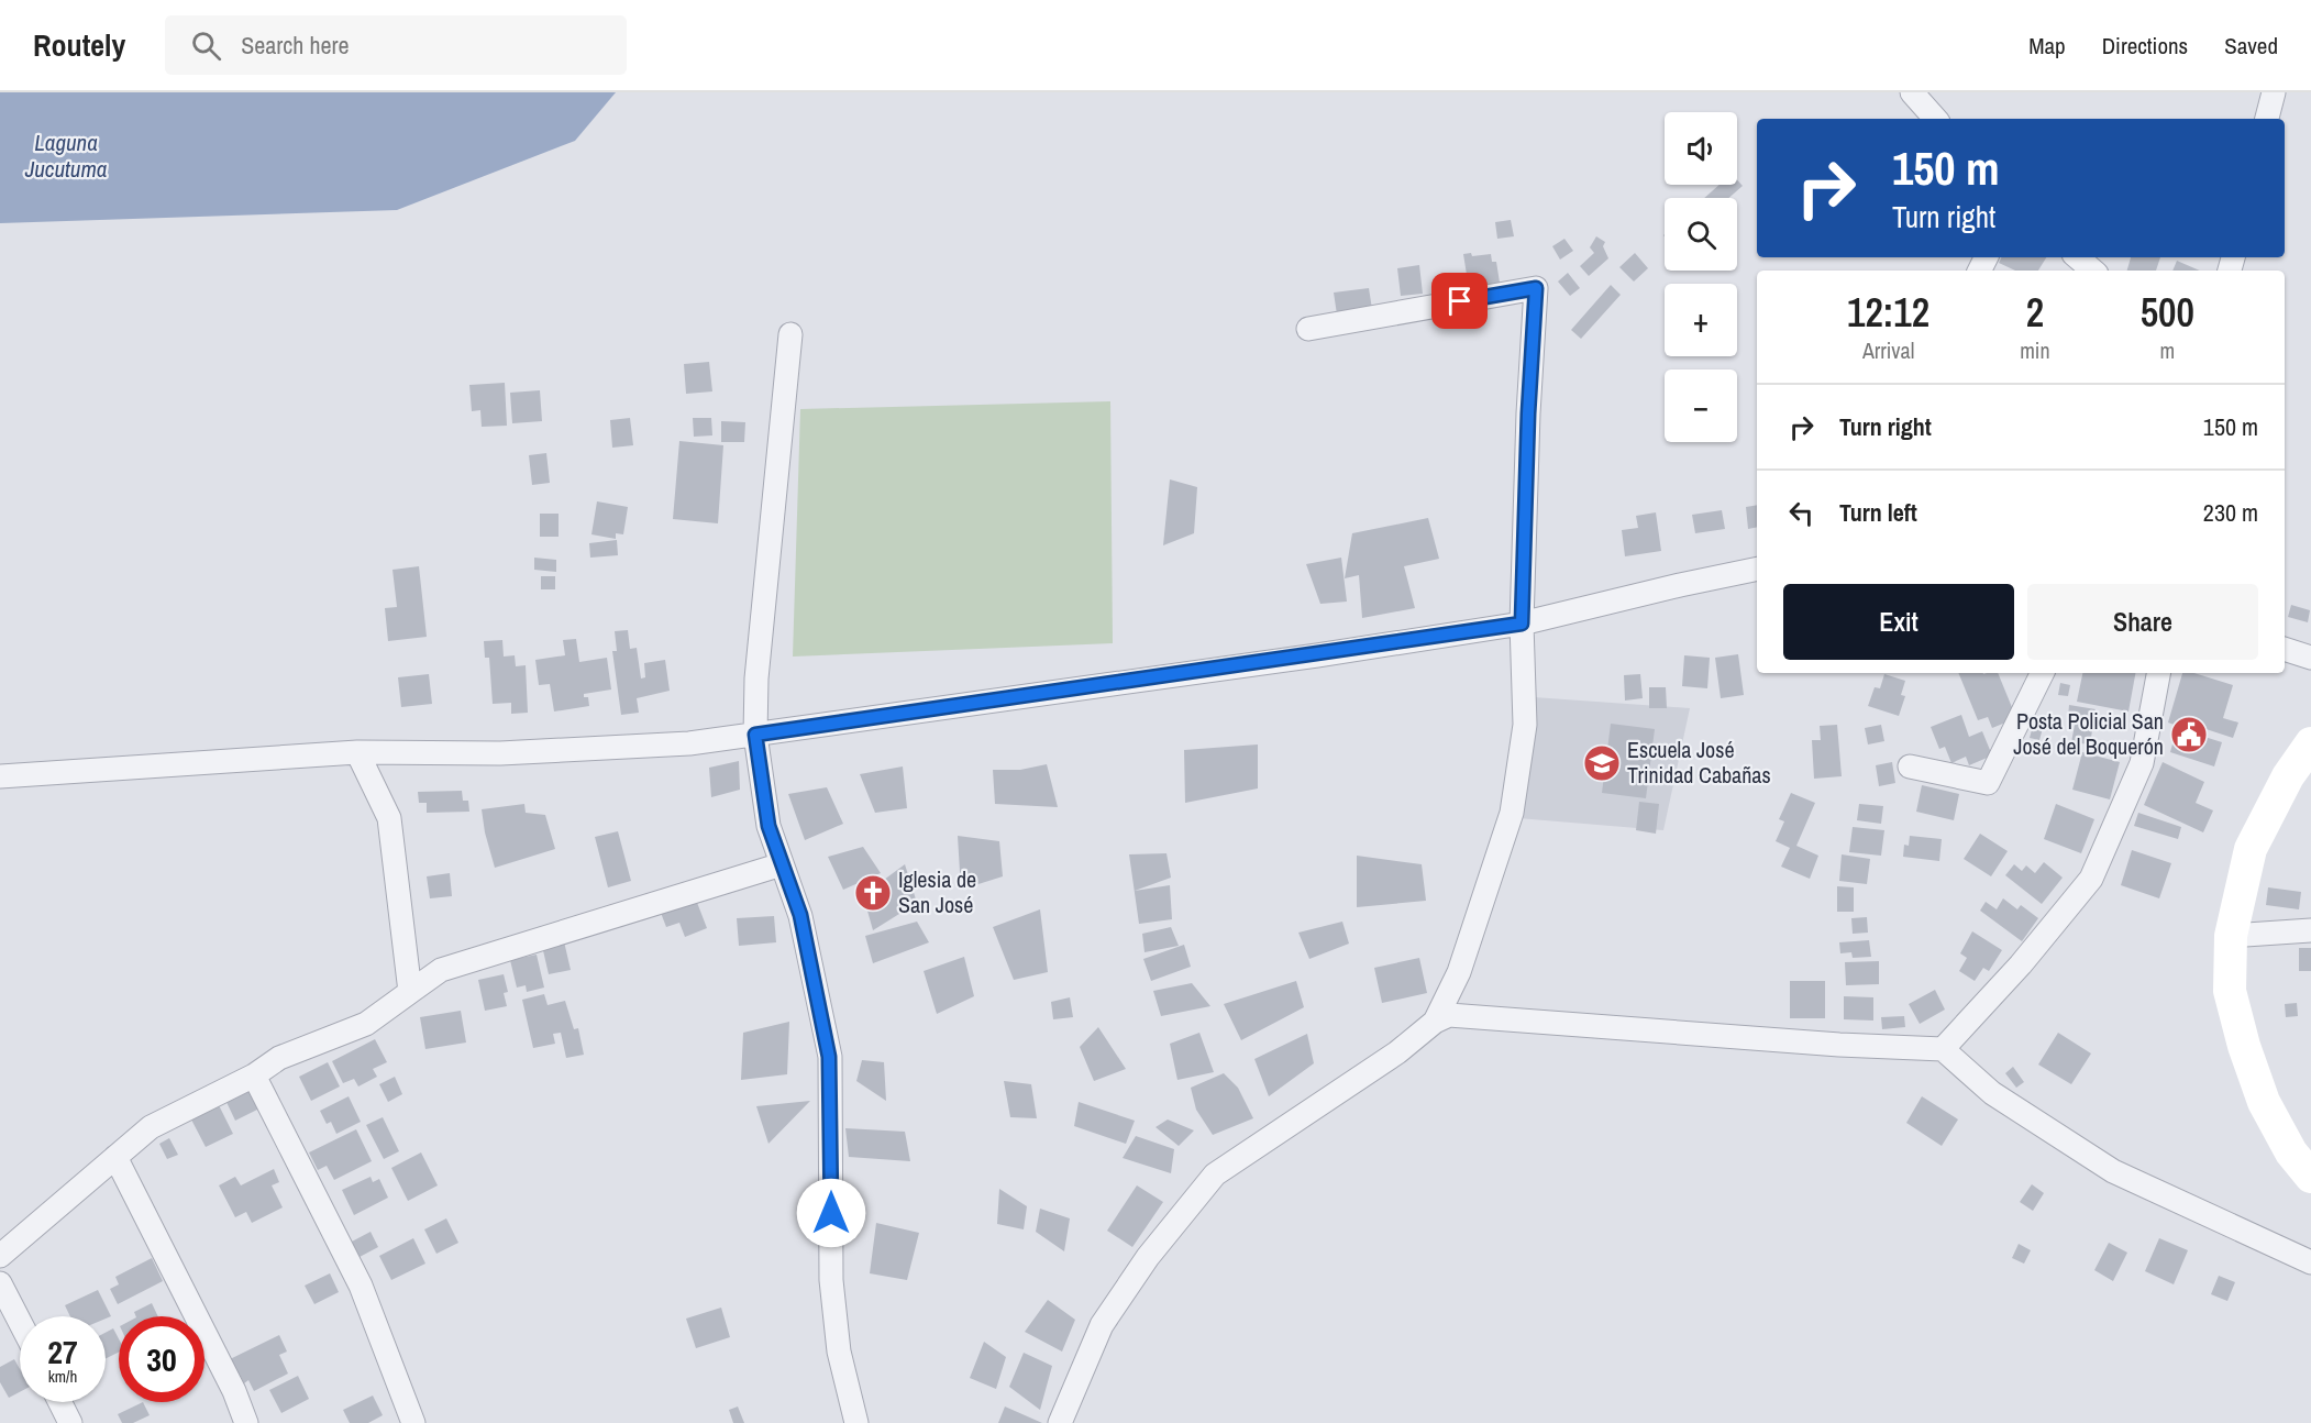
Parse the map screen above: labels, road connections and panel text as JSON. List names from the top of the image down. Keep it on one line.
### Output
{"water":["Laguna Jucutuma"],"places":{"public building":["Posta Policial San José del Boquerón"],"school or university":["Escuela José Trinidad Cabañas"],"church":["Iglesia de San José"]},"page":{"header":"Routely","search":"Search here","nav":["Map","Directions","Saved"],"map_buttons":["+","−"],"turn":["150 m","Turn right"],"eta":["12:12","Arrival","2","min","500","m"],"list":[{"name":"Turn right","value":"150 m"},{"name":"Turn left","value":"230 m"}],"buttons":["Exit","Share"],"speed":"27 km/h","limit":"30"}}
